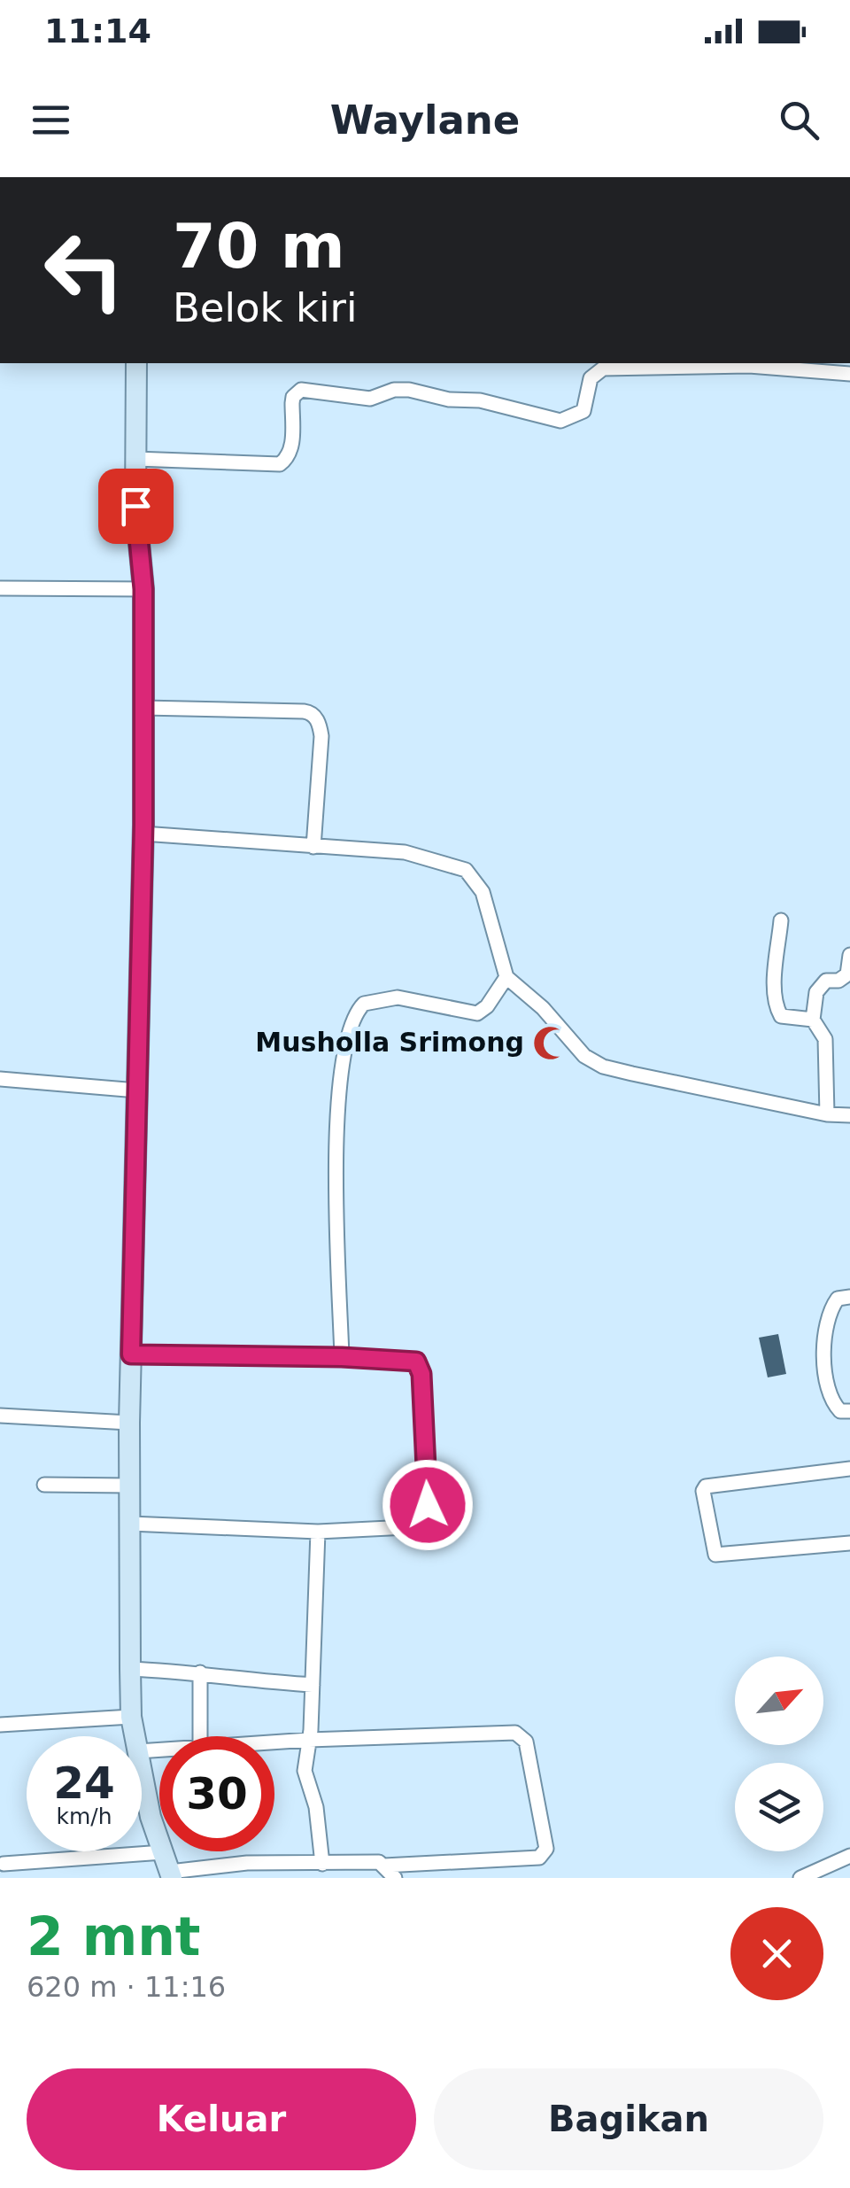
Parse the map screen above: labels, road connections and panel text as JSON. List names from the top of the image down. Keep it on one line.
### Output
{"places":{"mosque":["Musholla Srimong"]},"north":"top right","page":{"status":"11:14","header":"Waylane","turn":["70 m","Belok kiri"],"speed":"24 km/h","limit":"30","heading":["2 mnt","620 m · 11:16"],"buttons":["Keluar","Bagikan"]}}
